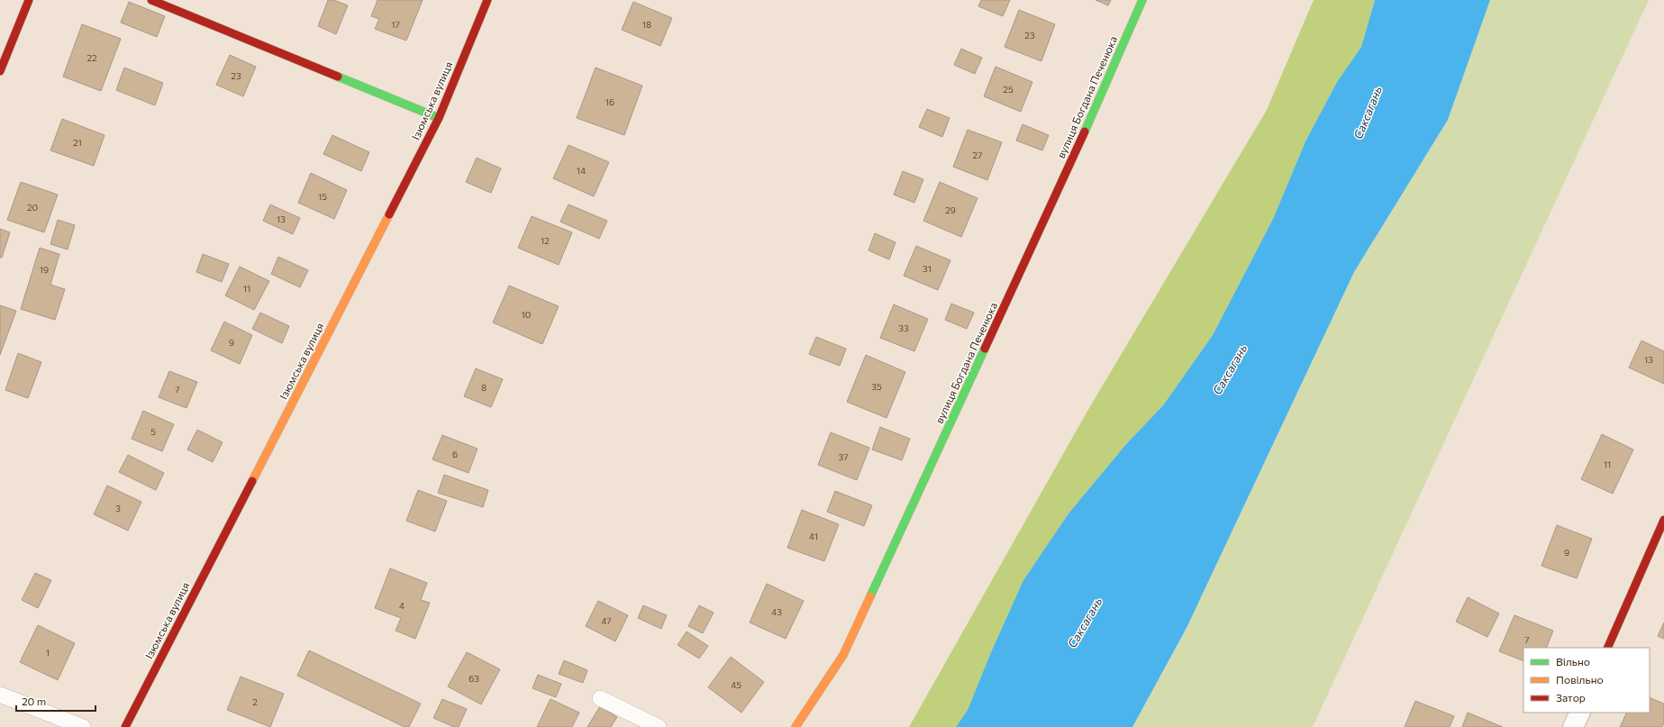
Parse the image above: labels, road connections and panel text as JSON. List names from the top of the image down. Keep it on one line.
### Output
{"streets":{"street":["вулиця Богдана Печенюка","Ізюмська вулиця"]},"water":["Саксагань"],"house_numbers":["17","18","23","22","23","25","16","21","27","14","15","20","29","13","12","31","19","11","10","33","9","13","35","8","7","5","6","37","11","3","41","9","4","43","47","7","1","63","45","2"],"legend":["Вільно","Повільно","Затор"],"scale_bar":"20 m"}
